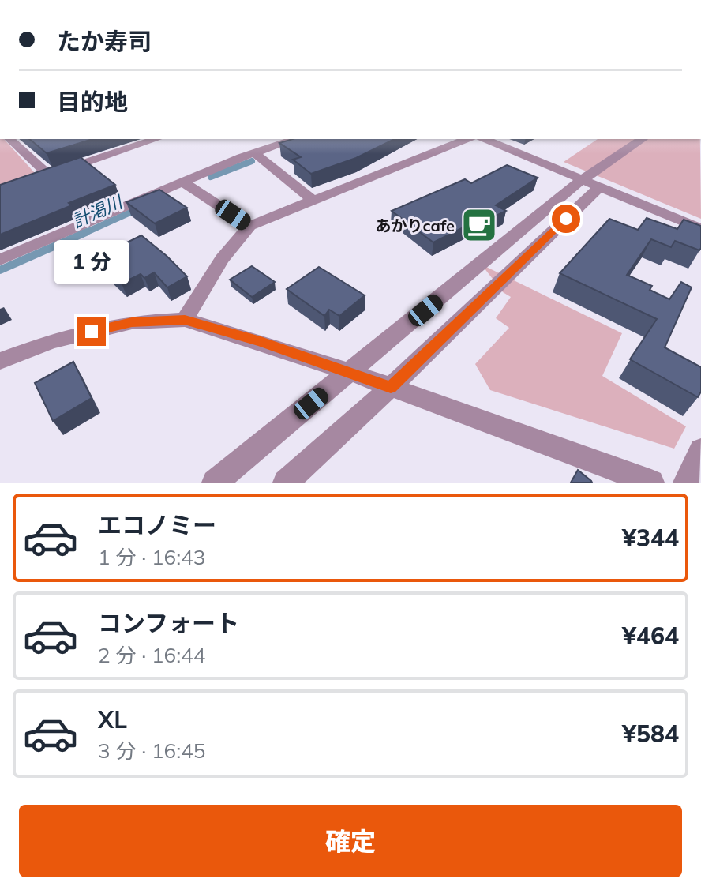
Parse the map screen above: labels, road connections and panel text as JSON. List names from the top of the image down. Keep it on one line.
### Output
{"water":["計渇川"],"places":{"cafe":["あかりcafe"]},"page":{"banner":["たか寿司","目的地"],"bubble":"1 分","list":[{"name":"エコノミー","note":"1 分 · 16:43","value":"¥344"},{"name":"コンフォート","note":"2 分 · 16:44","value":"¥464"},{"name":"XL","note":"3 分 · 16:45","value":"¥584"}],"buttons":"確定"}}
